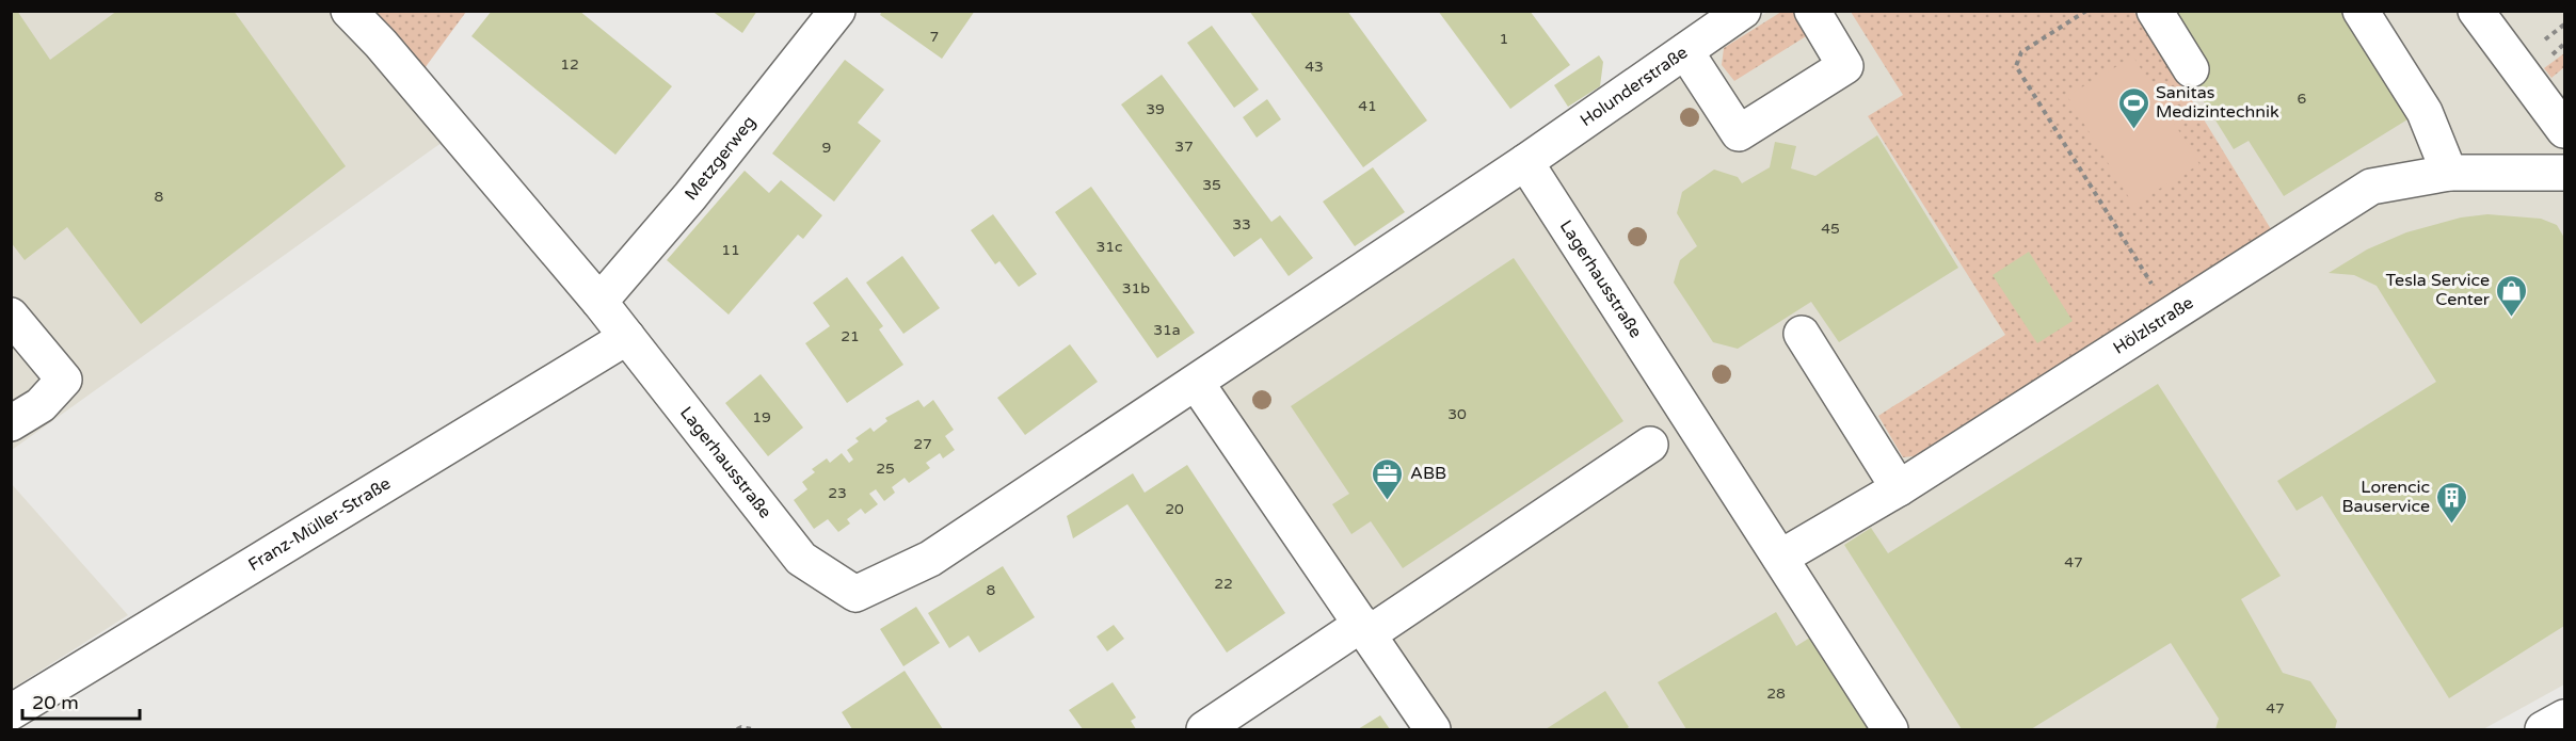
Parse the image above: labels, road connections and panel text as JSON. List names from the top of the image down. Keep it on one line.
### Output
{"streets":{"street":["Holunderstraße","Metzgerweg","Lagerhausstraße","Hölzlstraße","Franz-Müller-Straße"]},"crossings":[["Holunderstraße","Lagerhausstraße"],["Metzgerweg","Lagerhausstraße"],["Lagerhausstraße","Hölzlstraße"],["Lagerhausstraße","Franz-Müller-Straße"]],"places":{"sports":["Sanitas Medizintechnik"],"shop":["Tesla Service Center"],"office":["ABB"],"building":["Lorencic Bauservice"]},"house_numbers":["7","1","12","43","6","41","39","37","9","35","8","33","45","31c","11","31b","31a","21","30","19","27","25","23","20","47","22","8","28","47"],"scale_bar":"20 m"}
